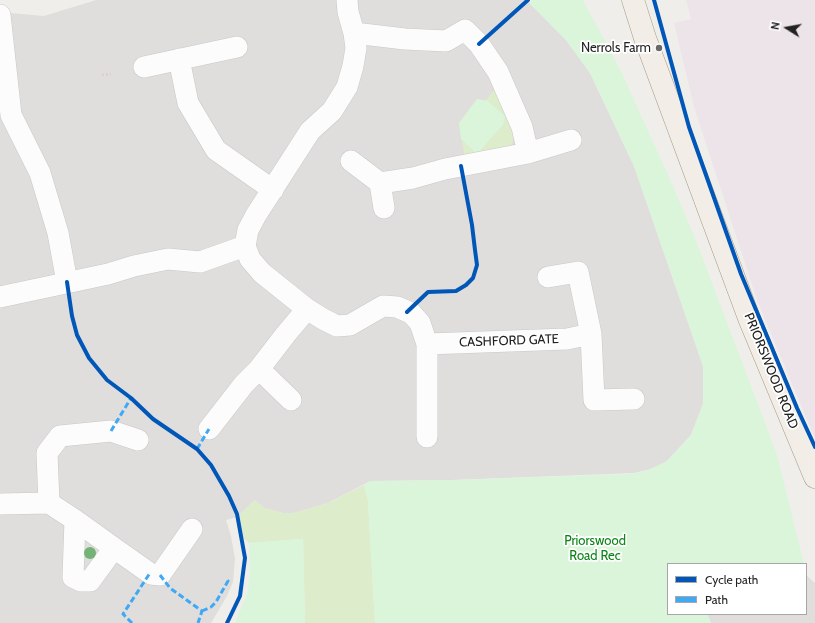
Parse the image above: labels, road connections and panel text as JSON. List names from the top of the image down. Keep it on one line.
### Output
{"streets":{"main road":["PRIORSWOOD ROAD"],"street":["CASHFORD GATE"]},"parks":["Priorswood Road Rec"],"places":["Nerrols Farm"],"legend":["Cycle path","Path"],"north":"left"}
